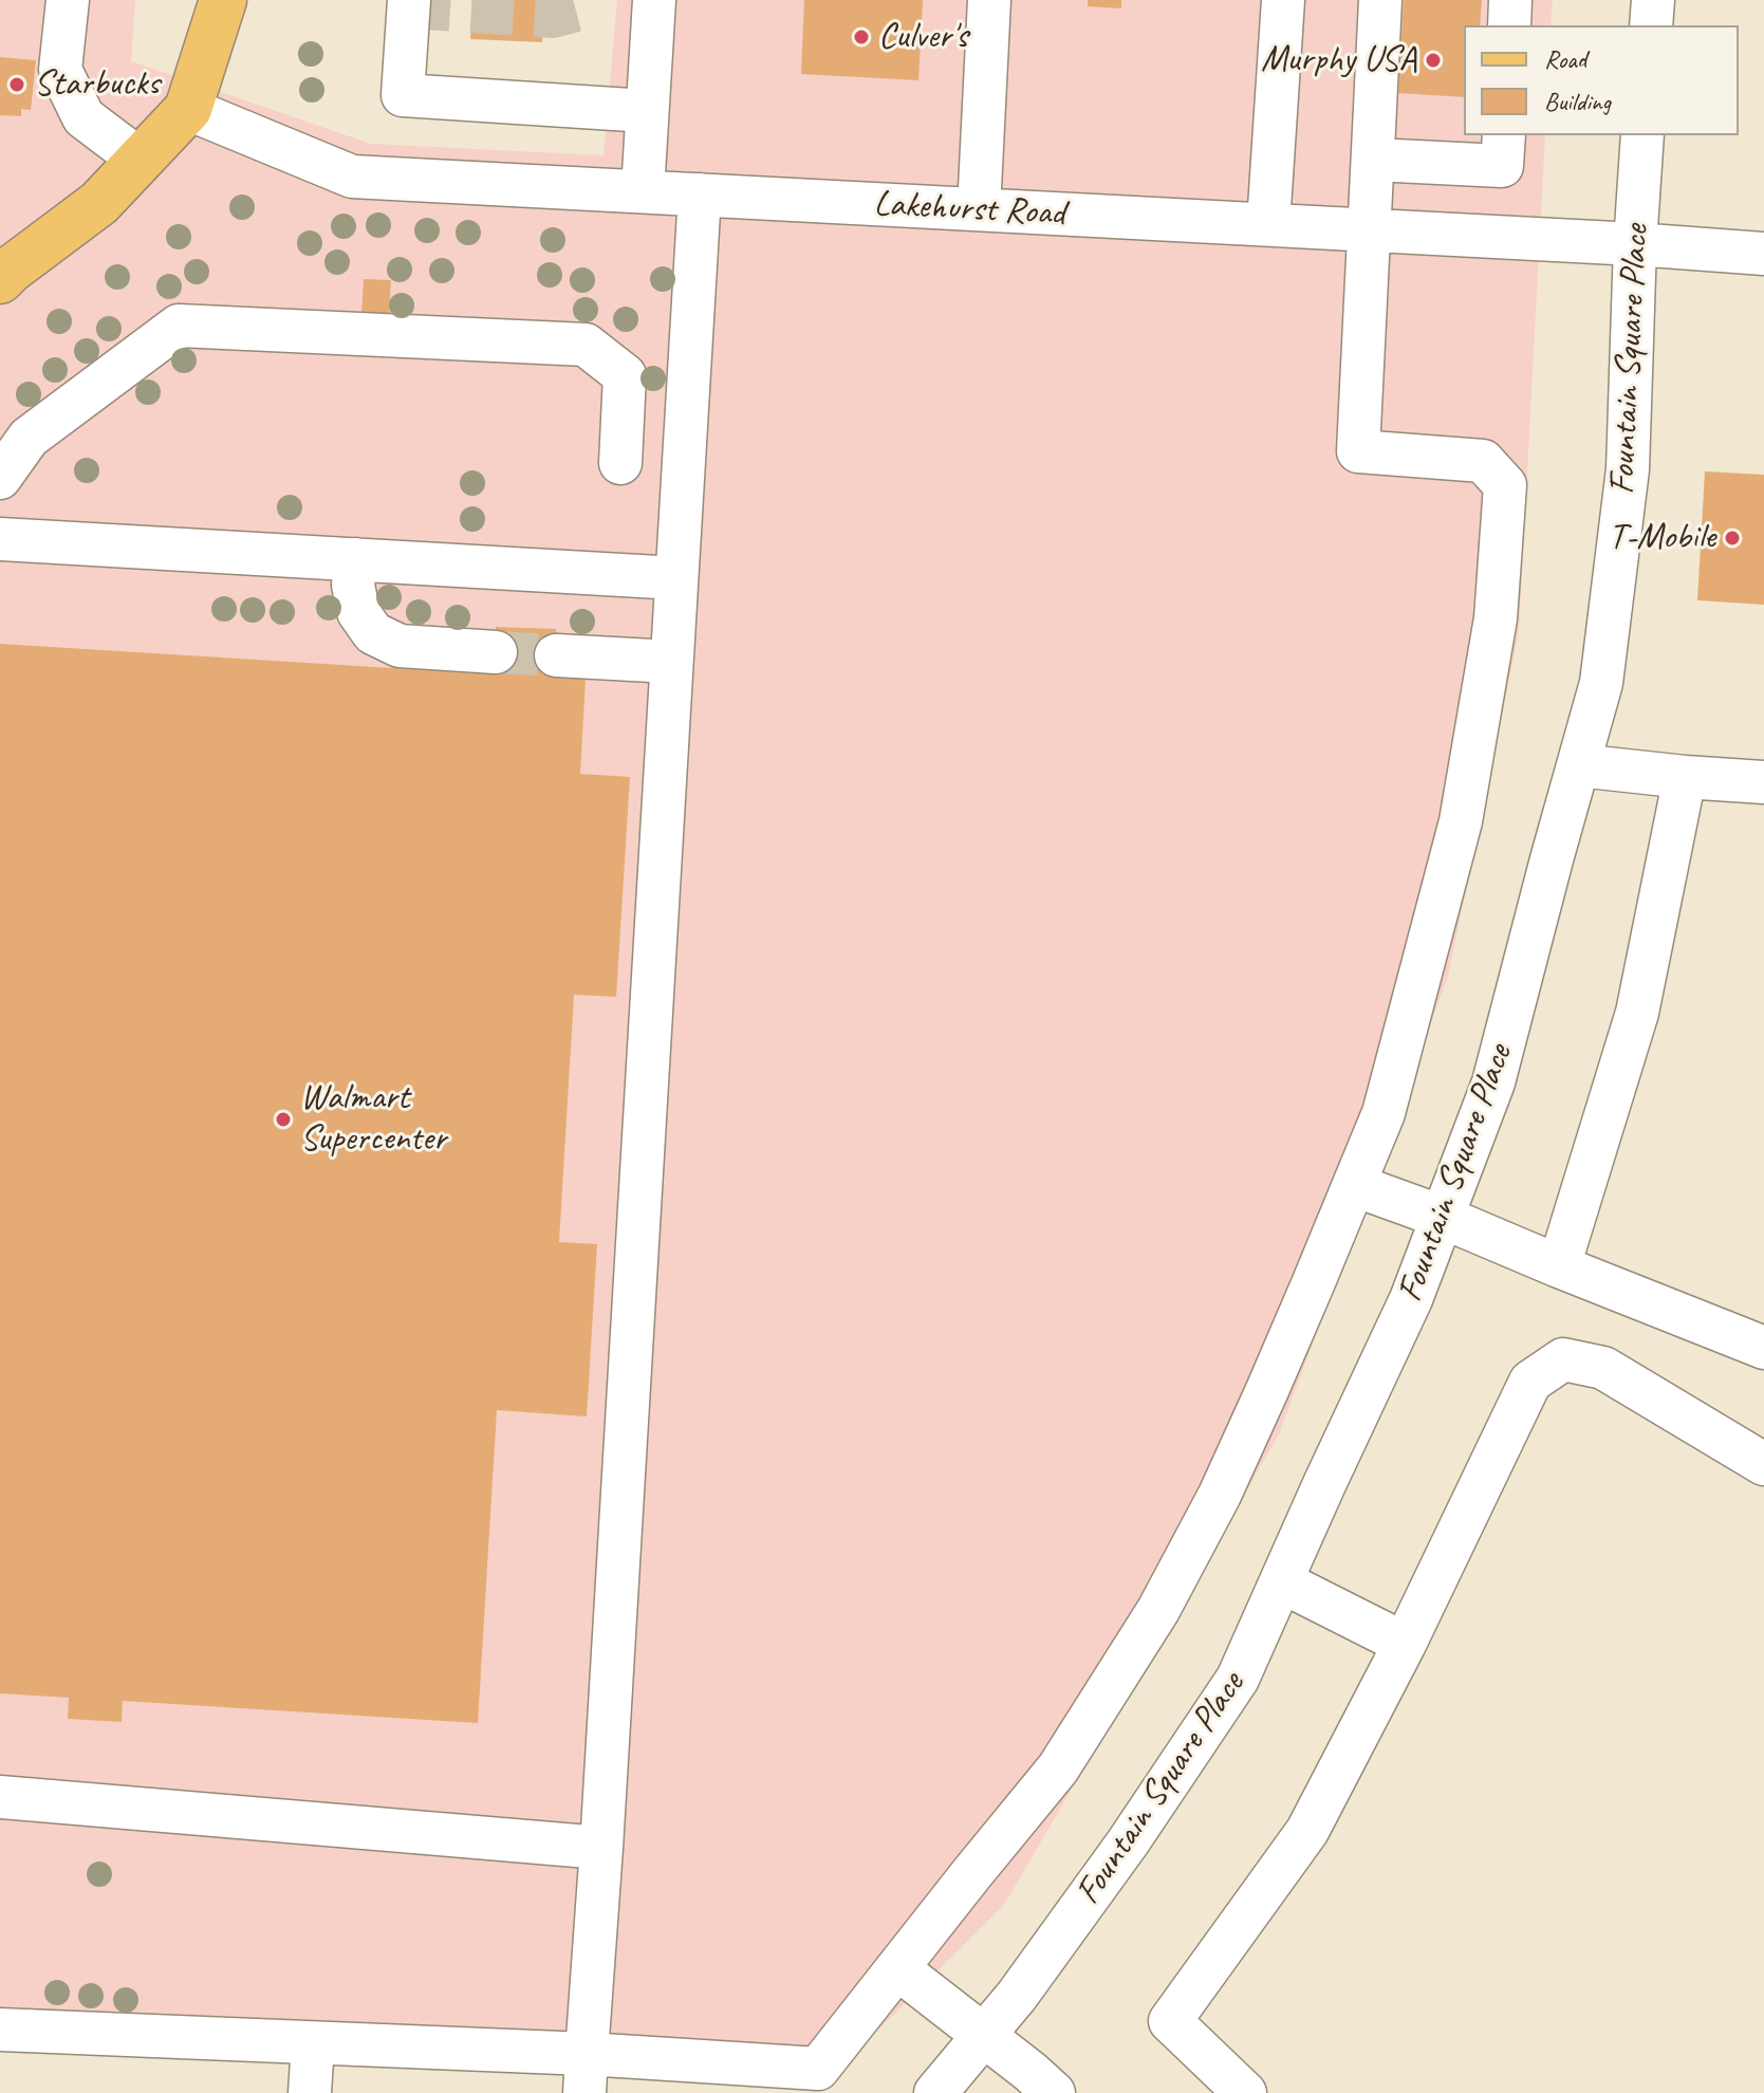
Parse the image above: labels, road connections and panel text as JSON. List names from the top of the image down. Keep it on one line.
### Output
{"streets":{"street":["Lakehurst Road","Fountain Square Place"]},"crossings":[["Lakehurst Road","Fountain Square Place"]],"places":["Culver's","Murphy USA","Starbucks","T-Mobile","Walmart Supercenter"],"legend":["Road","Building"]}
